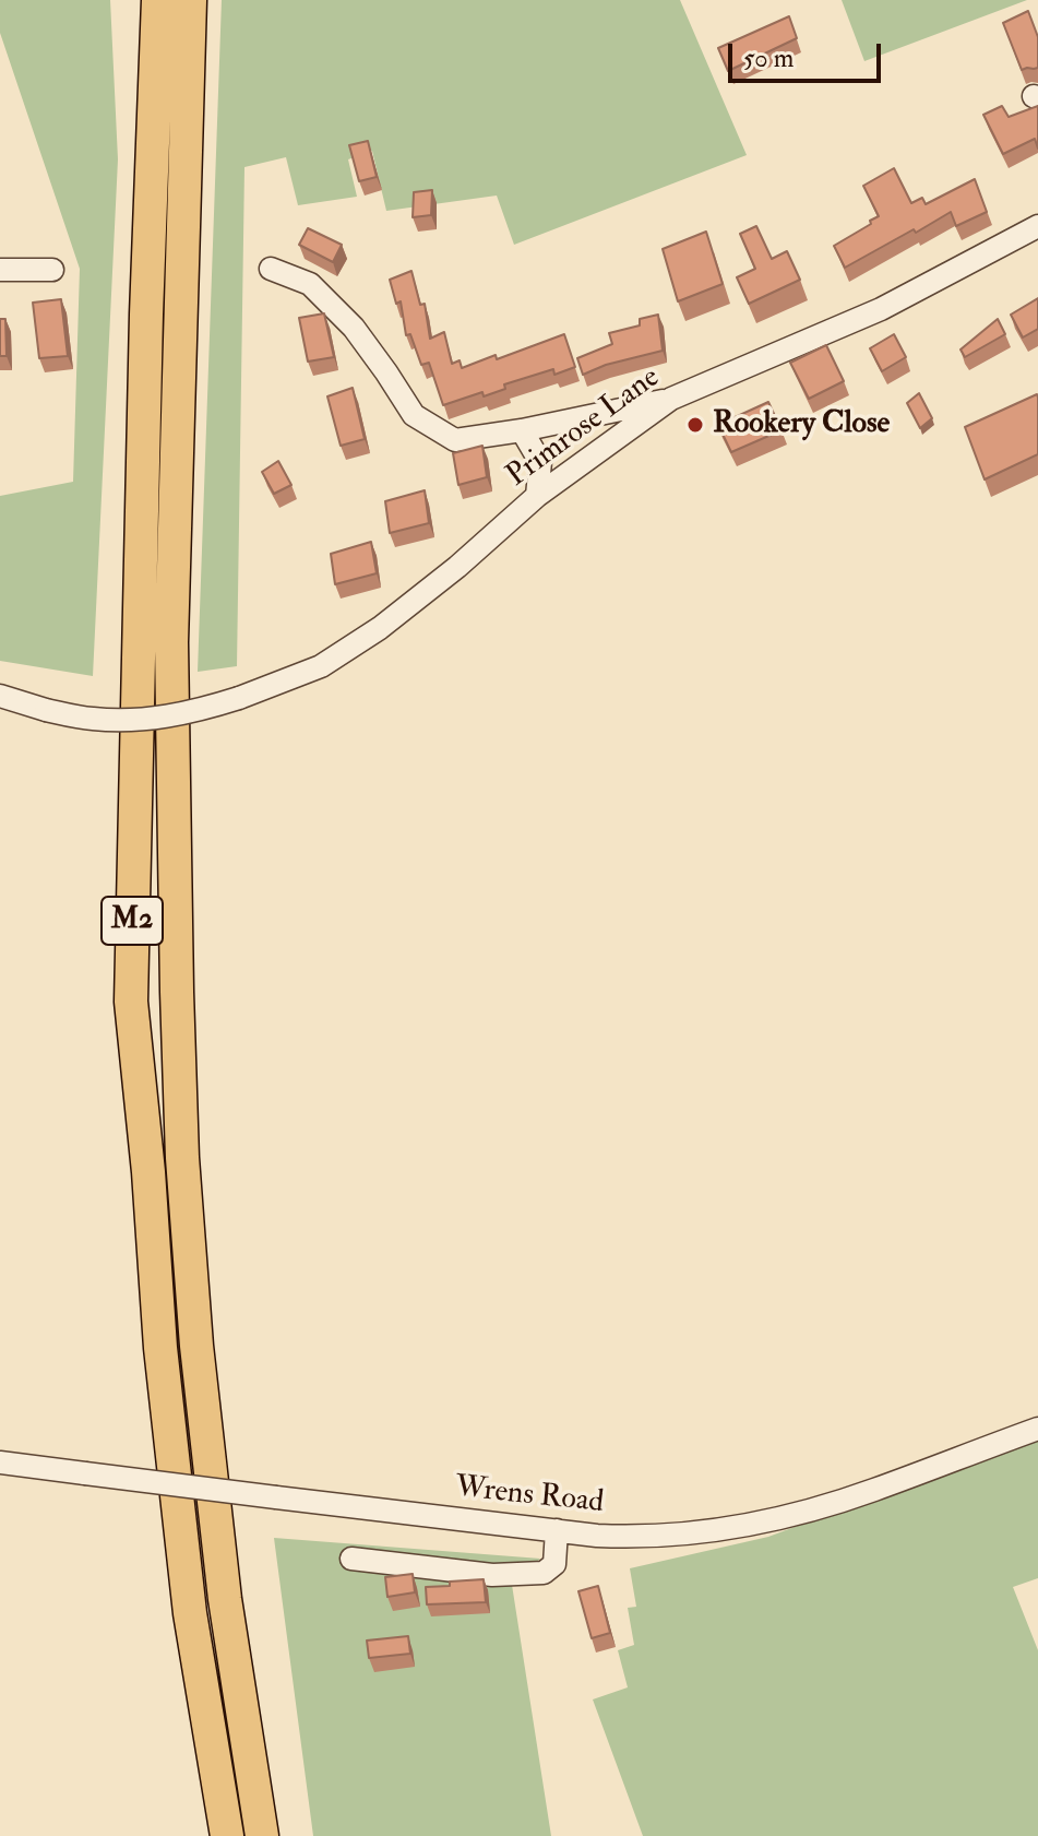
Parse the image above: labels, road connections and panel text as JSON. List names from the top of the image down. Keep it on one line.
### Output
{"streets":{"highway":["M2"],"street":["Primrose Lane","Wrens Road"]},"places":["Rookery Close"],"scale_bar":"50 m"}
